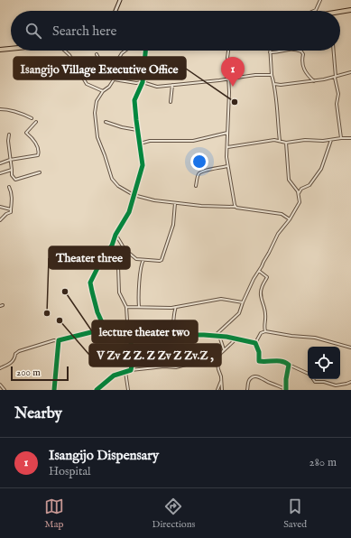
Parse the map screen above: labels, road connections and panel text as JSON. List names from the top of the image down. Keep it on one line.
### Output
{"places":["Isangijo Village Executive Office","lecture theater two","Theater three","V Zv Z Z. Z Zv Z Zv.Z ,"],"scale_bar":"200 m","page":{"search":"Search here","pins":"1","scale":"200 m","heading":"Nearby","list":[{"mark":"1","name":"Isangijo Dispensary","note":"Hospital","value":"280 m"}],"nav":["Map","Directions","Saved"]}}
